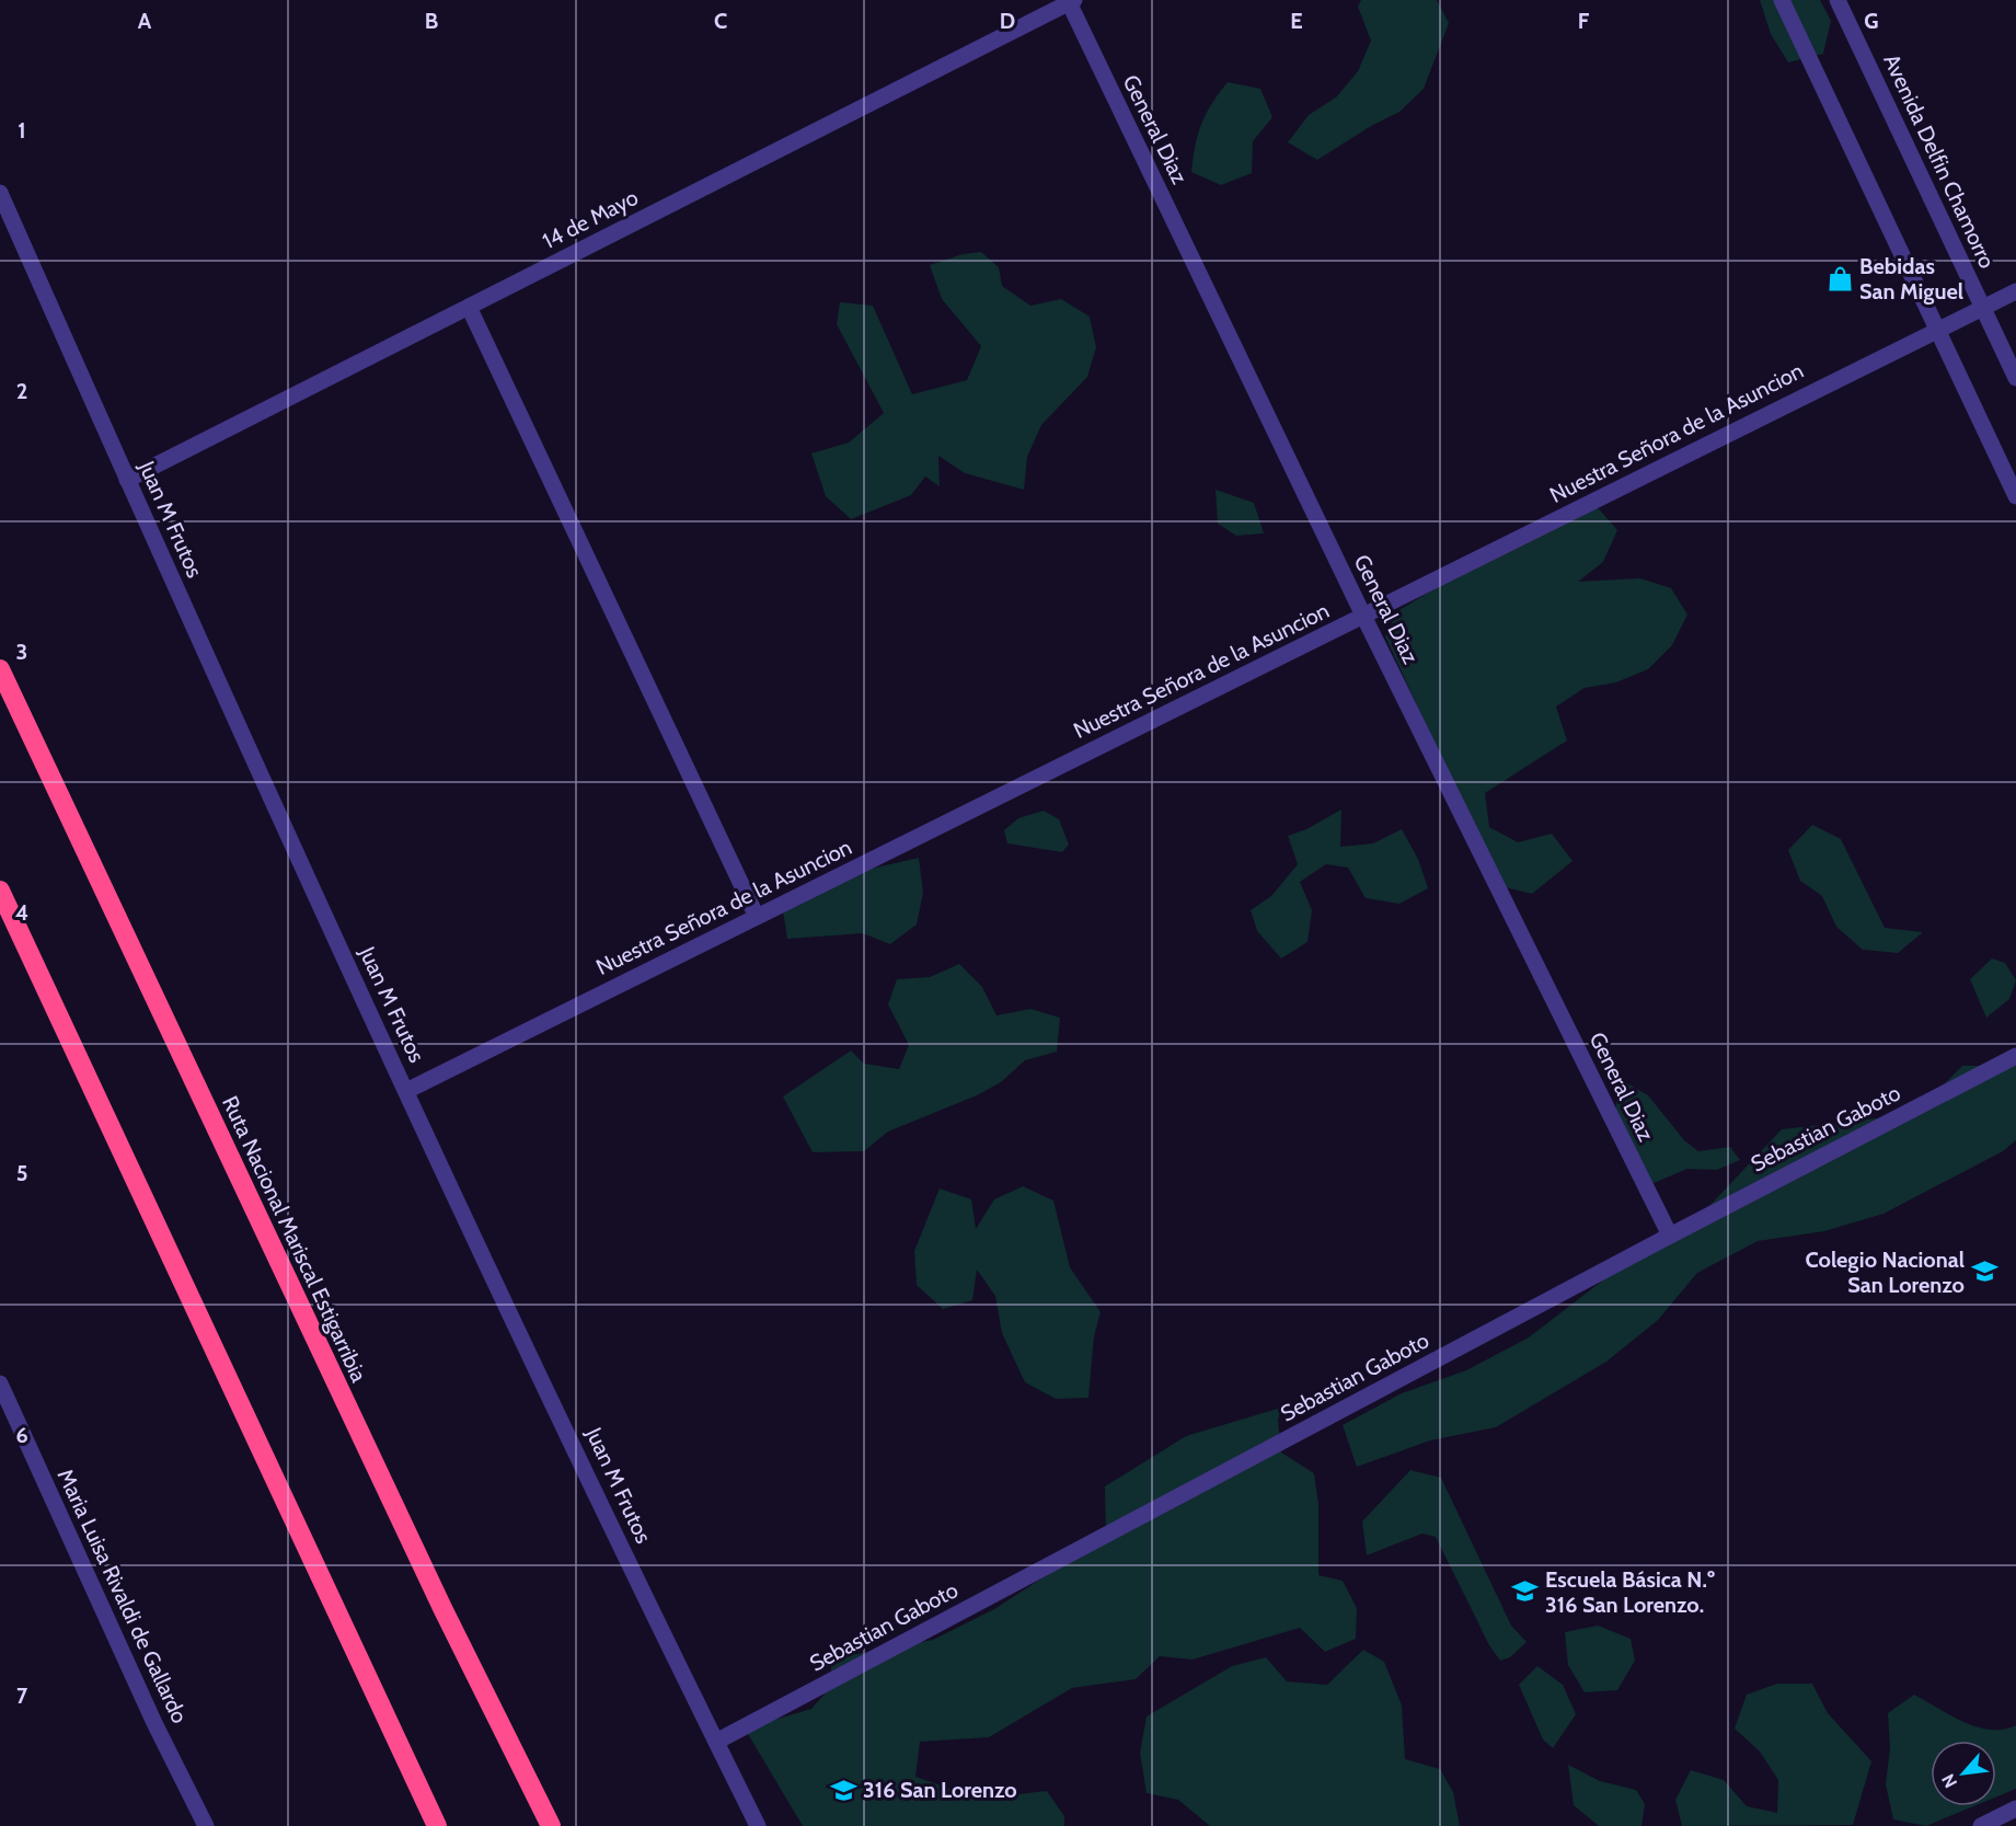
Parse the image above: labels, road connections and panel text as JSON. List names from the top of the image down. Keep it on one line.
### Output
{"streets":{"highway":["Ruta Nacional Mariscal Estigarribia"],"street":["General Diaz","Avenida Delfin Chamorro","14 de Mayo","Nuestra Señora de la Asuncion","Juan M Frutos","Sebastian Gaboto","Maria Luisa Rivaldi de Gallardo"]},"crossings":[["General Diaz","14 de Mayo"],["General Diaz","Nuestra Señora de la Asuncion"],["General Diaz","Sebastian Gaboto"],["Avenida Delfin Chamorro","Nuestra Señora de la Asuncion"],["14 de Mayo","Juan M Frutos"],["Nuestra Señora de la Asuncion","Juan M Frutos"],["Juan M Frutos","Sebastian Gaboto"]],"places":{"shop":["Bebidas San Miguel"],"school or university":["Colegio Nacional San Lorenzo","Escuela Básica N.º 316 San Lorenzo.","316 San Lorenzo"]},"north":"bottom left","grid":{"columns":["A","B","C","D","E","F","G"],"rows":["1","2","3","4","5","6","7"]}}
